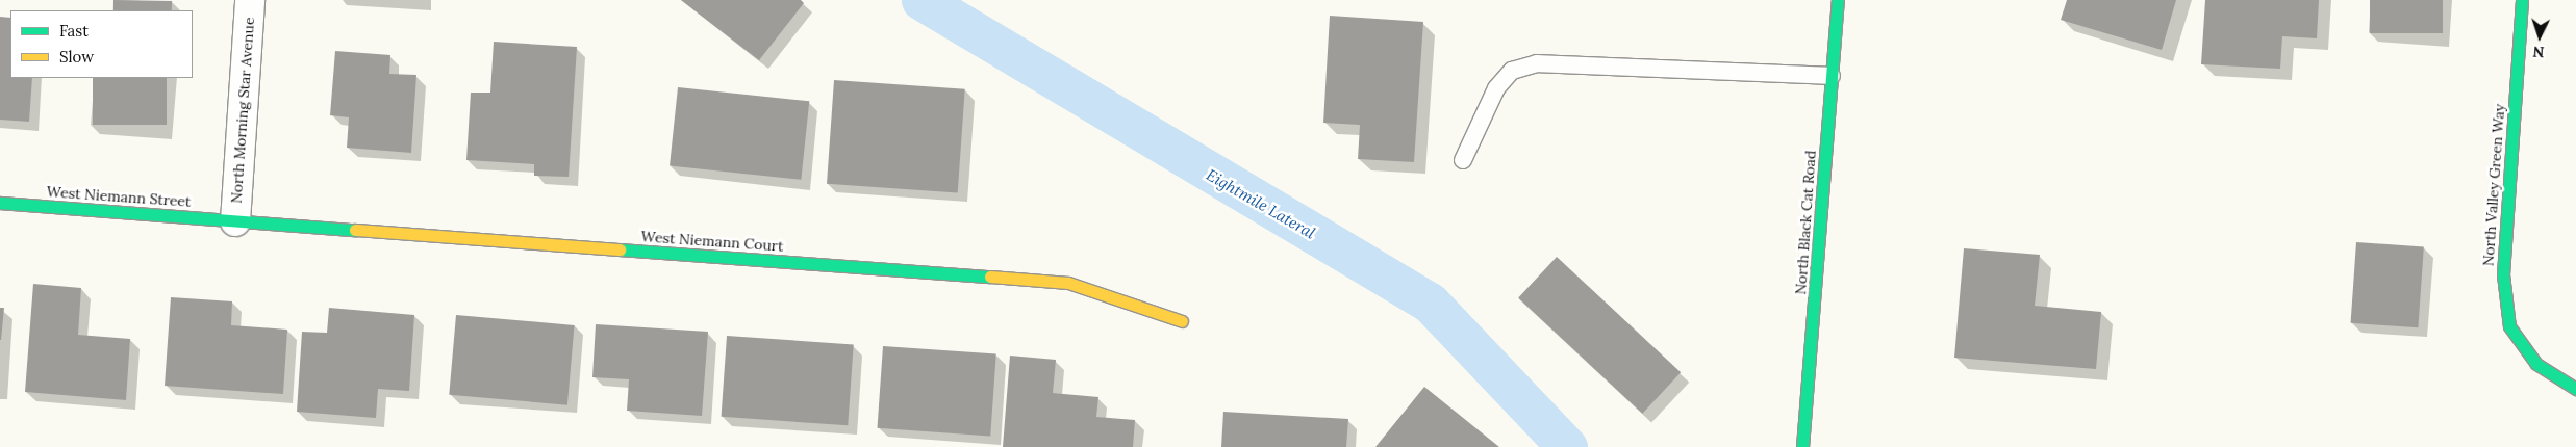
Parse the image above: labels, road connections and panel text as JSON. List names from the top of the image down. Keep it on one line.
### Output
{"streets":{"street":["North Morning Star Avenue","North Valley Green Way","West Niemann Street","North Black Cat Road","West Niemann Court"]},"crossings":[["North Morning Star Avenue","West Niemann Street"],["North Morning Star Avenue","West Niemann Court"],["West Niemann Street","West Niemann Court"]],"water":["Eightmile Lateral"],"legend":["Fast","Slow"],"north":"bottom"}
